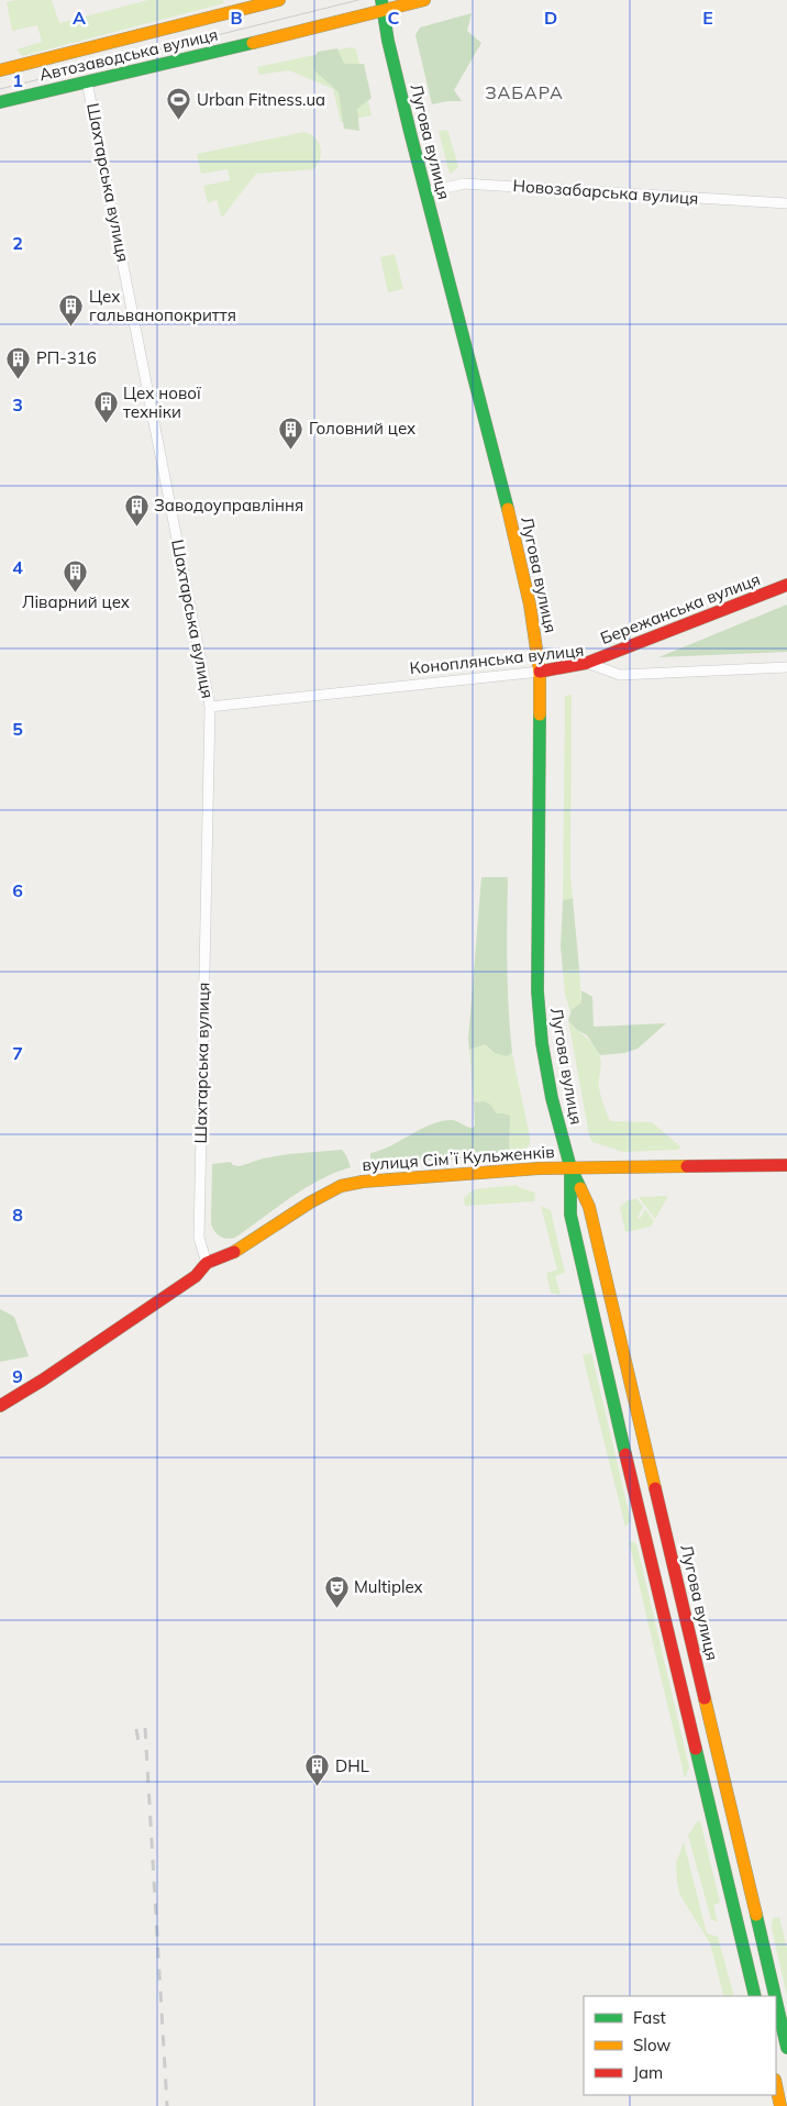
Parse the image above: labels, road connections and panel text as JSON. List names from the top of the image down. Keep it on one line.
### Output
{"streets":{"main road":["Автозаводська вулиця","Лугова вулиця","Бережанська вулиця","Коноплянська вулиця","вулиця Сімʼї Кульженків"],"street":["Шахтарська вулиця","Новозабарська вулиця"]},"crossings":[["Автозаводська вулиця","Лугова вулиця"],["Автозаводська вулиця","Шахтарська вулиця"],["Лугова вулиця","Новозабарська вулиця"],["Лугова вулиця","Коноплянська вулиця"],["Лугова вулиця","вулиця Сімʼї Кульженків"],["Шахтарська вулиця","Коноплянська вулиця"],["Шахтарська вулиця","вулиця Сімʼї Кульженків"],["Бережанська вулиця","Коноплянська вулиця"]],"districts":["ЗАБАРА"],"places":{"sports":["Urban Fitness.ua"],"building":["Цех гальванопокриття","РП-316","Цех нової техніки","Головний цех","Заводоуправління","Ліварний цех","DHL"],"theatre":["Multiplex"]},"legend":["Fast","Slow","Jam"],"grid":{"columns":["A","B","C","D","E"],"rows":["1","2","3","4","5","6","7","8","9"]}}
